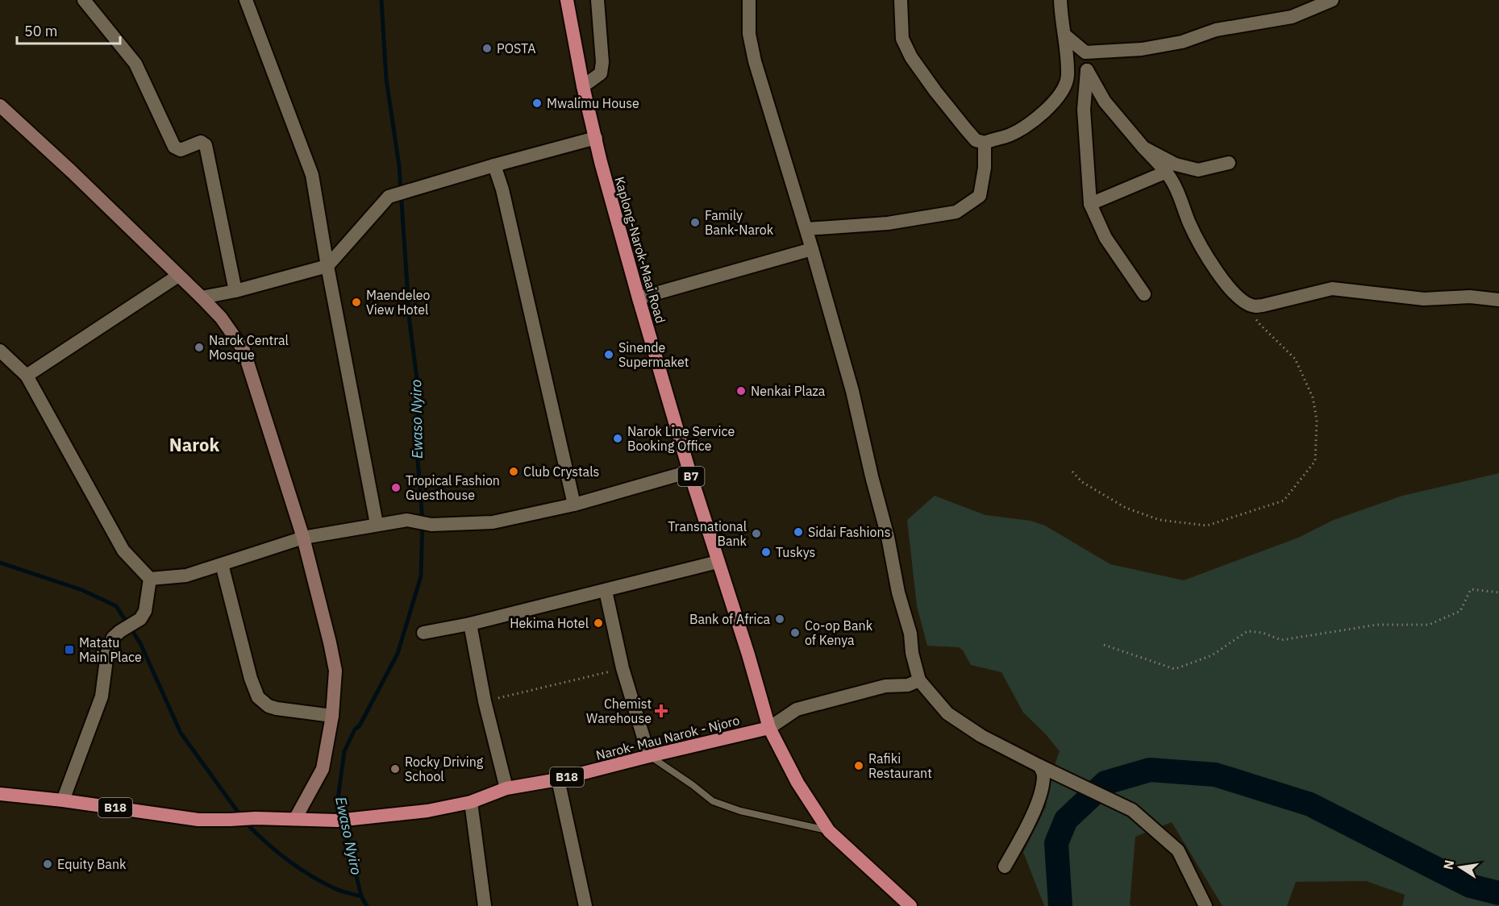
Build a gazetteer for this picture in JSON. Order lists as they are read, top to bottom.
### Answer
{
  "streets": {
    "highway": [
      "Kaplong-Narok-Maai Road",
      "B7",
      "Narok- Mau Narok - Njoro",
      "B18"
    ]
  },
  "crossings": [
    ["Kaplong-Narok-Maai Road", "Narok- Mau Narok - Njoro"]
  ],
  "districts": ["Narok"],
  "water": ["Ewaso Nyiro"],
  "places": {
    "other": [
      "POSTA",
      "Mwalimu House",
      "Family Bank-Narok",
      "Maendeleo View Hotel",
      "Narok Central Mosque",
      "Sinende Supermaket",
      "Nenkai Plaza",
      "Narok Line Service Booking Office",
      "Club Crystals",
      "Tropical Fashion Guesthouse",
      "Sidai Fashions",
      "Transnational Bank",
      "Tuskys",
      "Bank of Africa",
      "Hekima Hotel",
      "Co-op Bank of Kenya",
      "Rafiki Restaurant",
      "Rocky Driving School",
      "Equity Bank"
    ],
    "transit": ["Matatu Main Place"],
    "health": ["Chemist Warehouse"]
  },
  "scale_bar": "50 m",
  "north": "left"
}
